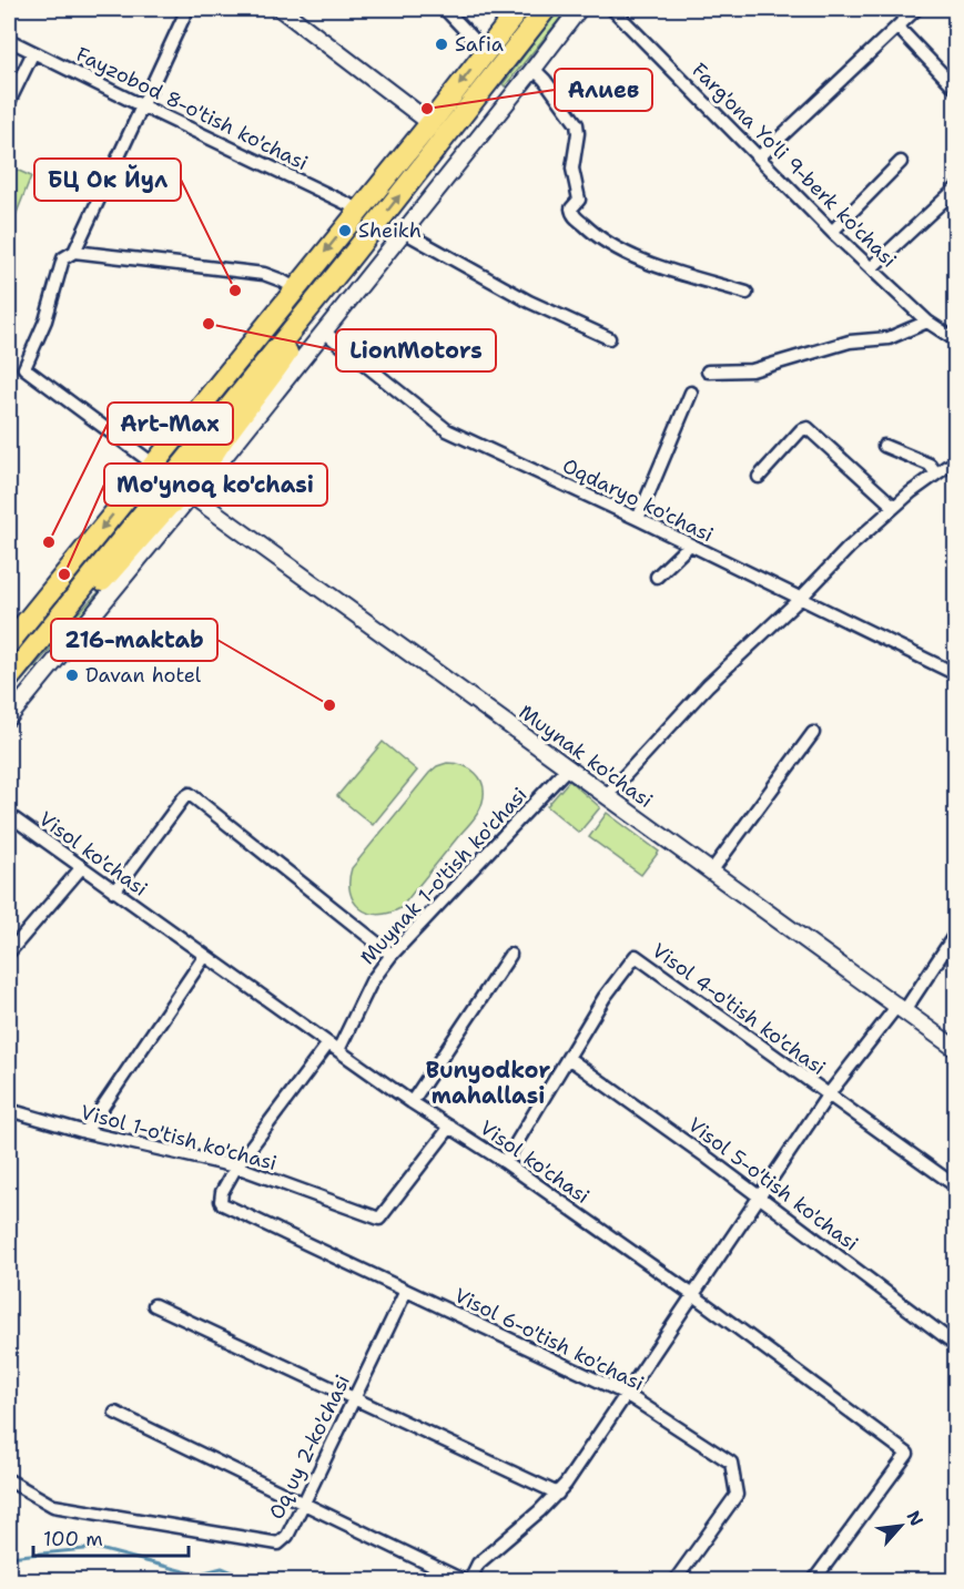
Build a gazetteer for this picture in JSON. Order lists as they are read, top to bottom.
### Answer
{
  "streets": {
    "street": [
      "Fayzobod 8-o'tish ko'chasi",
      "Farg'ona Yo'li 9-berk ko'chasi",
      "Oqdaryo ko'chasi",
      "Muynak ko'chasi",
      "Visol ko'chasi",
      "Muynak 1-o'tish ko'chasi",
      "Visol 4-o'tish ko'chasi",
      "Visol 1-o'tish ko'chasi",
      "Visol 5-o'tish ko'chasi",
      "Visol 6-o'tish ko'chasi",
      "Oq uy 2-ko'chasi"
    ]
  },
  "crossings": [
    ["Muynak ko'chasi", "Muynak 1-o'tish ko'chasi"],
    ["Visol ko'chasi", "Muynak 1-o'tish ko'chasi"],
    ["Visol ko'chasi", "Visol 4-o'tish ko'chasi"],
    ["Visol ko'chasi", "Visol 1-o'tish ko'chasi"],
    ["Muynak 1-o'tish ko'chasi", "Visol 1-o'tish ko'chasi"],
    ["Muynak 1-o'tish ko'chasi", "Visol 6-o'tish ko'chasi"],
    ["Visol 4-o'tish ko'chasi", "Visol 5-o'tish ko'chasi"],
    ["Visol 6-o'tish ko'chasi", "Oq uy 2-ko'chasi"]
  ],
  "districts": ["Bunyodkor mahallasi"],
  "places": [
    "Safia",
    "Алиев",
    "Sheikh",
    "БЦ Ок Йул",
    "LionMotors",
    "Art-Max",
    "Mo'ynoq ko'chasi",
    "Davan hotel",
    "216-maktab"
  ],
  "scale_bar": "100 m",
  "north": "top right"
}
